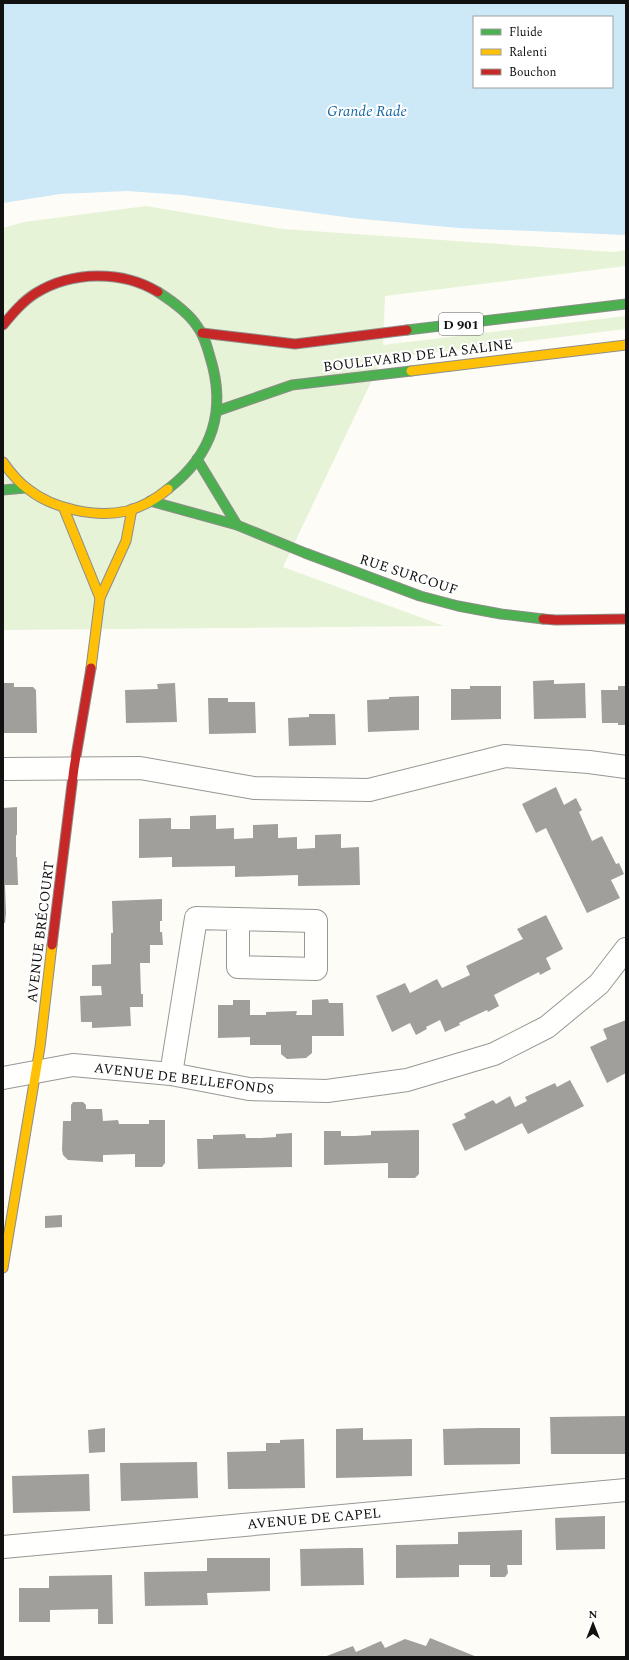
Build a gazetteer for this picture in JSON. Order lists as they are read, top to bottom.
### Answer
{
  "streets": {
    "main road": [
      "D 901",
      "BOULEVARD DE LA SALINE",
      "RUE SURCOUF",
      "AVENUE BRÉCOURT"
    ],
    "street": ["AVENUE DE BELLEFONDS", "AVENUE DE CAPEL"]
  },
  "crossings": [
    ["AVENUE BRÉCOURT", "AVENUE DE BELLEFONDS"]
  ],
  "water": ["Grande Rade"],
  "legend": ["Fluide", "Ralenti", "Bouchon"],
  "north": "top"
}
